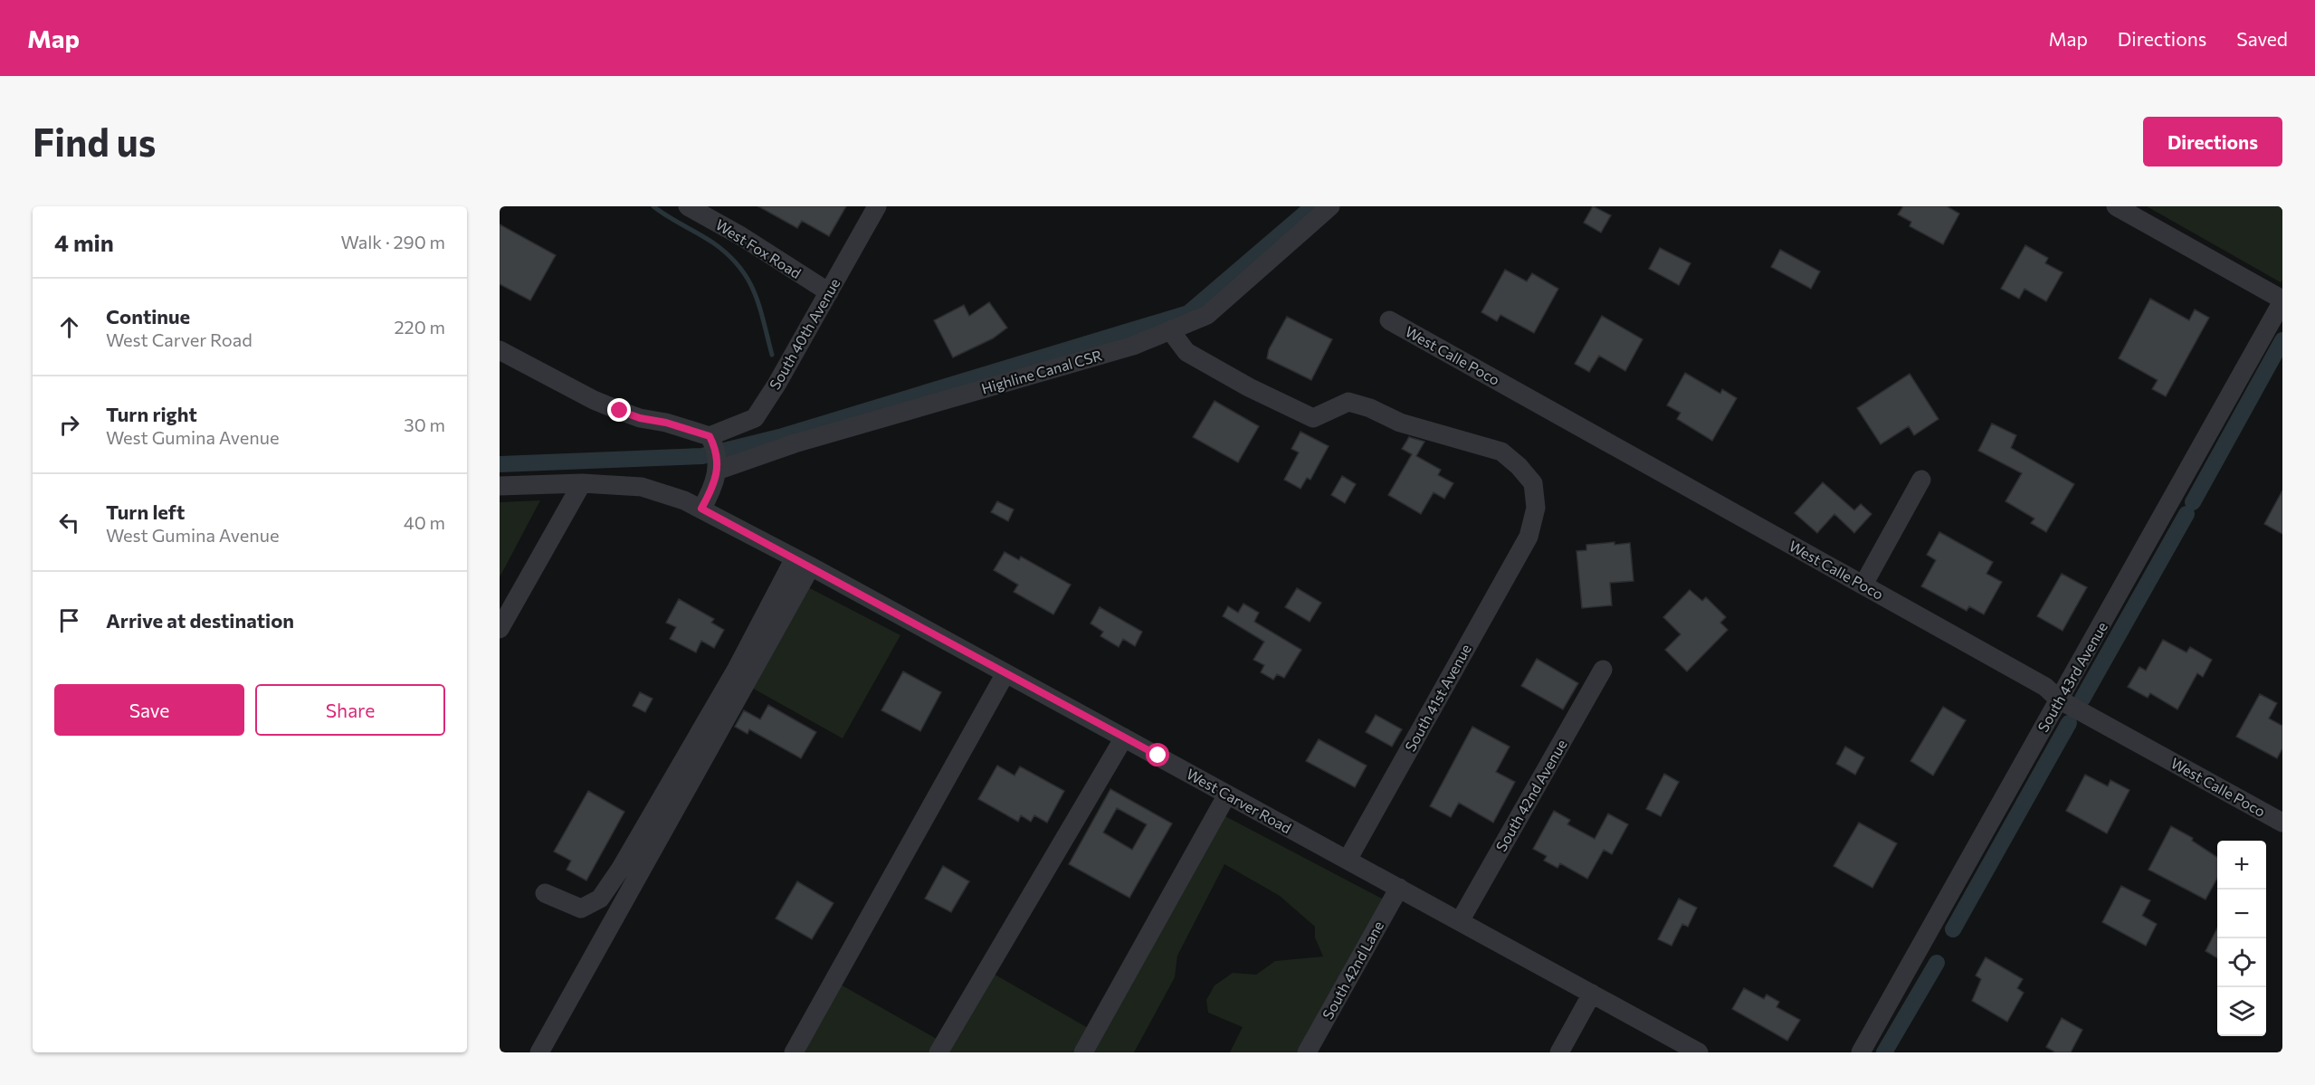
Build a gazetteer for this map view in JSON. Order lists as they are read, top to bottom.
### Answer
{
  "streets": {
    "street": [
      "West Fox Road",
      "South 40th Avenue",
      "West Calle Poco",
      "Highline Canal CSR",
      "South 43rd Avenue",
      "South 41st Avenue",
      "South 42nd Avenue",
      "West Carver Road",
      "South 42nd Lane"
    ]
  },
  "crossings": [
    ["West Fox Road", "South 40th Avenue"],
    ["West Calle Poco", "South 43rd Avenue"],
    ["Highline Canal CSR", "South 41st Avenue"],
    ["South 41st Avenue", "West Carver Road"],
    ["South 42nd Avenue", "West Carver Road"],
    ["West Carver Road", "South 42nd Lane"]
  ],
  "page": {
    "header": "Map",
    "nav": ["Map", "Directions", "Saved"],
    "buttons": [
      "Directions",
      ["Save", "Share"]
    ],
    "title": "Find us",
    "heading": ["4 min", "Walk · 290 m"],
    "list": [
      ["Continue", "West Carver Road", "220 m"],
      ["Turn right", "West Gumina Avenue", "30 m"],
      ["Turn left", "West Gumina Avenue", "40 m"],
      "Arrive at destination"
    ],
    "map_buttons": ["+", "−"]
  }
}
